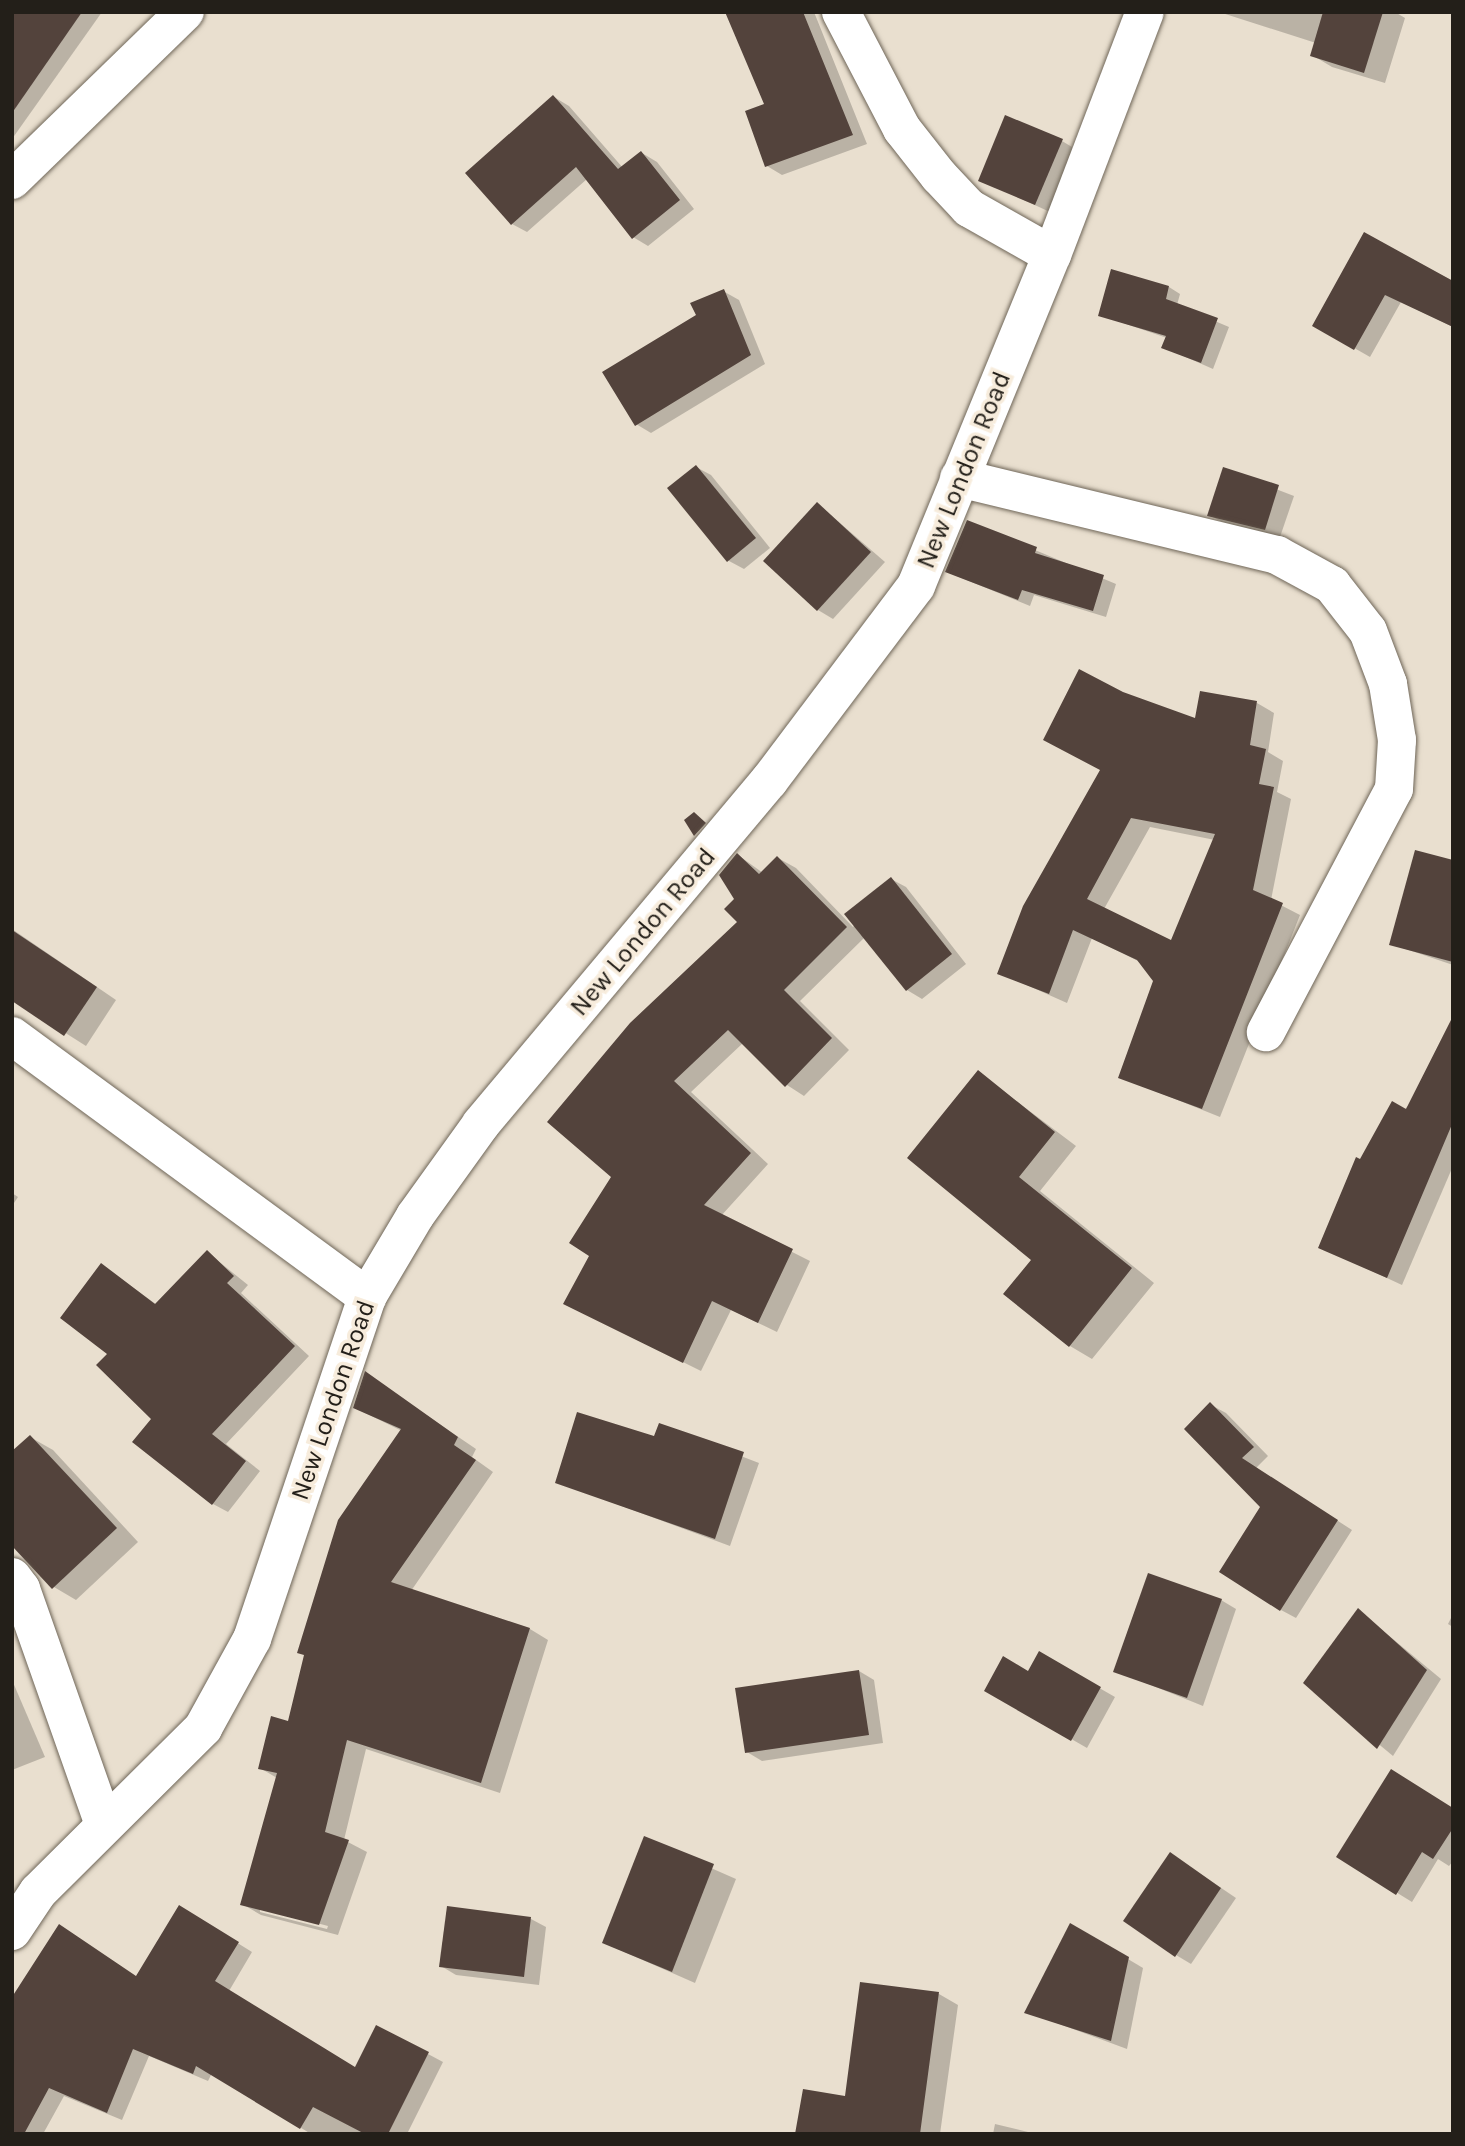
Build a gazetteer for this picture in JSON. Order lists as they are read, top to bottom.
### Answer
{
  "streets": {
    "street": ["New London Road"]
  }
}
